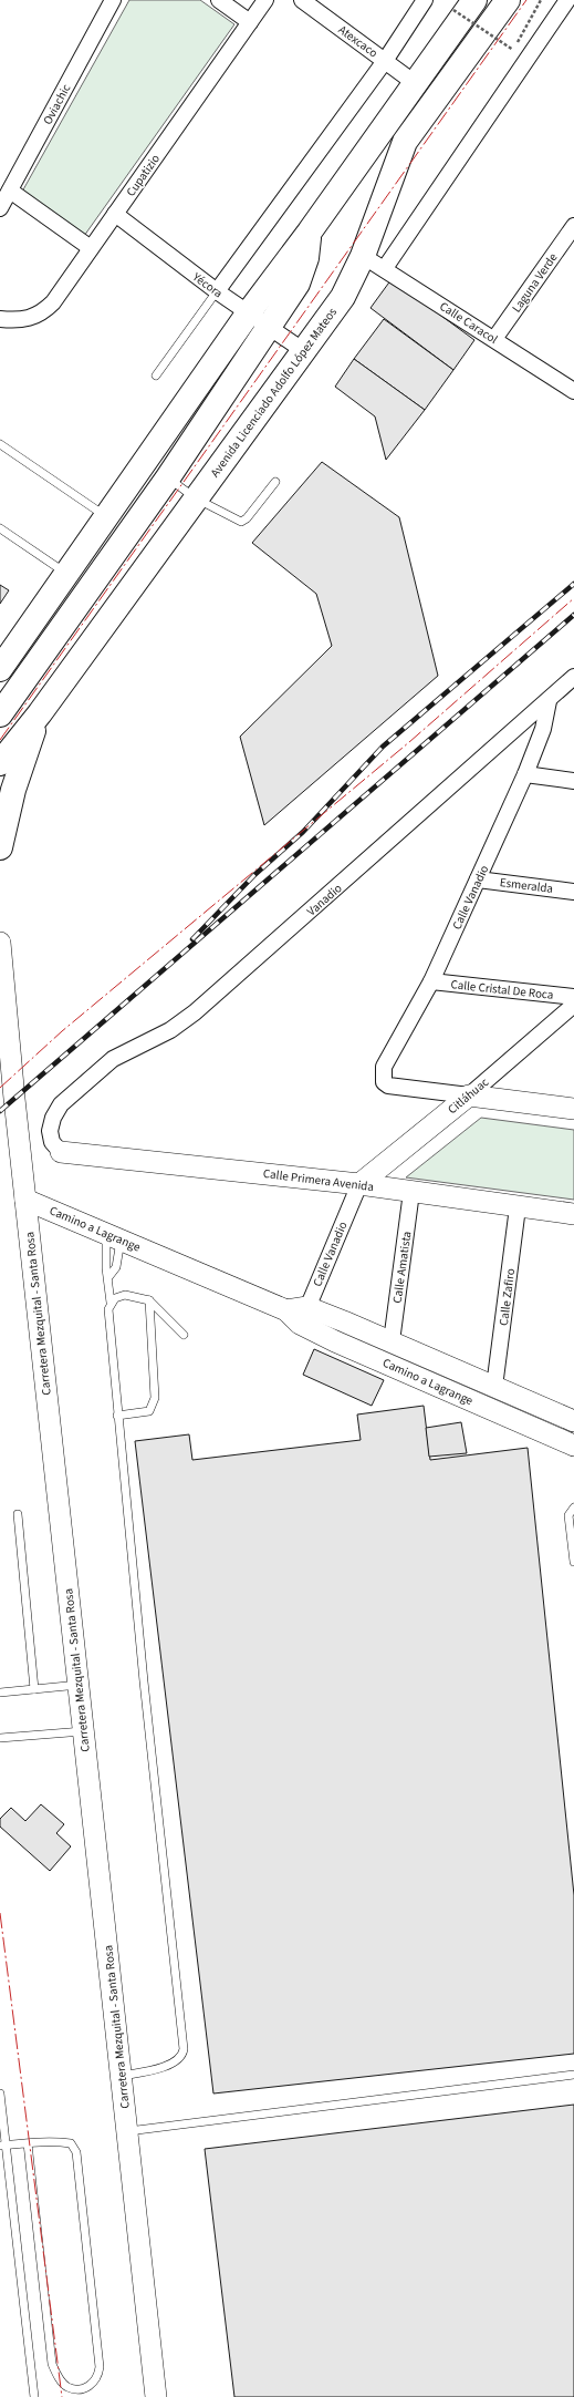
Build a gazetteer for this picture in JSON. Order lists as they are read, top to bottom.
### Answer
{
  "streets": {
    "main road": ["Avenida Licenciado Adolfo López Mateos"],
    "street": [
      "Atexcaco",
      "Oviachic",
      "Cupatizio",
      "Laguna Verde",
      "Yécora",
      "Calle Caracol",
      "Esmeralda",
      "Calle Vanadio",
      "Vanadio",
      "Calle Cristal De Roca",
      "Citláhuac",
      "Calle Primera Avenida",
      "Camino a Lagrange",
      "Calle Amatista",
      "Calle Zafiro",
      "Carretera Mezquital - Santa Rosa"
    ]
  },
  "crossings": [
    ["Cupatizio", "Yécora"],
    ["Laguna Verde", "Calle Caracol"],
    ["Yécora", "Avenida Licenciado Adolfo López Mateos"],
    ["Calle Caracol", "Avenida Licenciado Adolfo López Mateos"],
    ["Esmeralda", "Calle Vanadio"],
    ["Calle Vanadio", "Vanadio"],
    ["Calle Vanadio", "Calle Cristal De Roca"],
    ["Calle Vanadio", "Citláhuac"],
    ["Calle Vanadio", "Calle Primera Avenida"],
    ["Calle Vanadio", "Camino a Lagrange"],
    ["Vanadio", "Calle Primera Avenida"],
    ["Citláhuac", "Calle Primera Avenida"],
    ["Calle Primera Avenida", "Calle Amatista"],
    ["Calle Primera Avenida", "Calle Zafiro"],
    ["Camino a Lagrange", "Calle Amatista"],
    ["Camino a Lagrange", "Calle Zafiro"],
    ["Camino a Lagrange", "Carretera Mezquital - Santa Rosa"]
  ]
}
